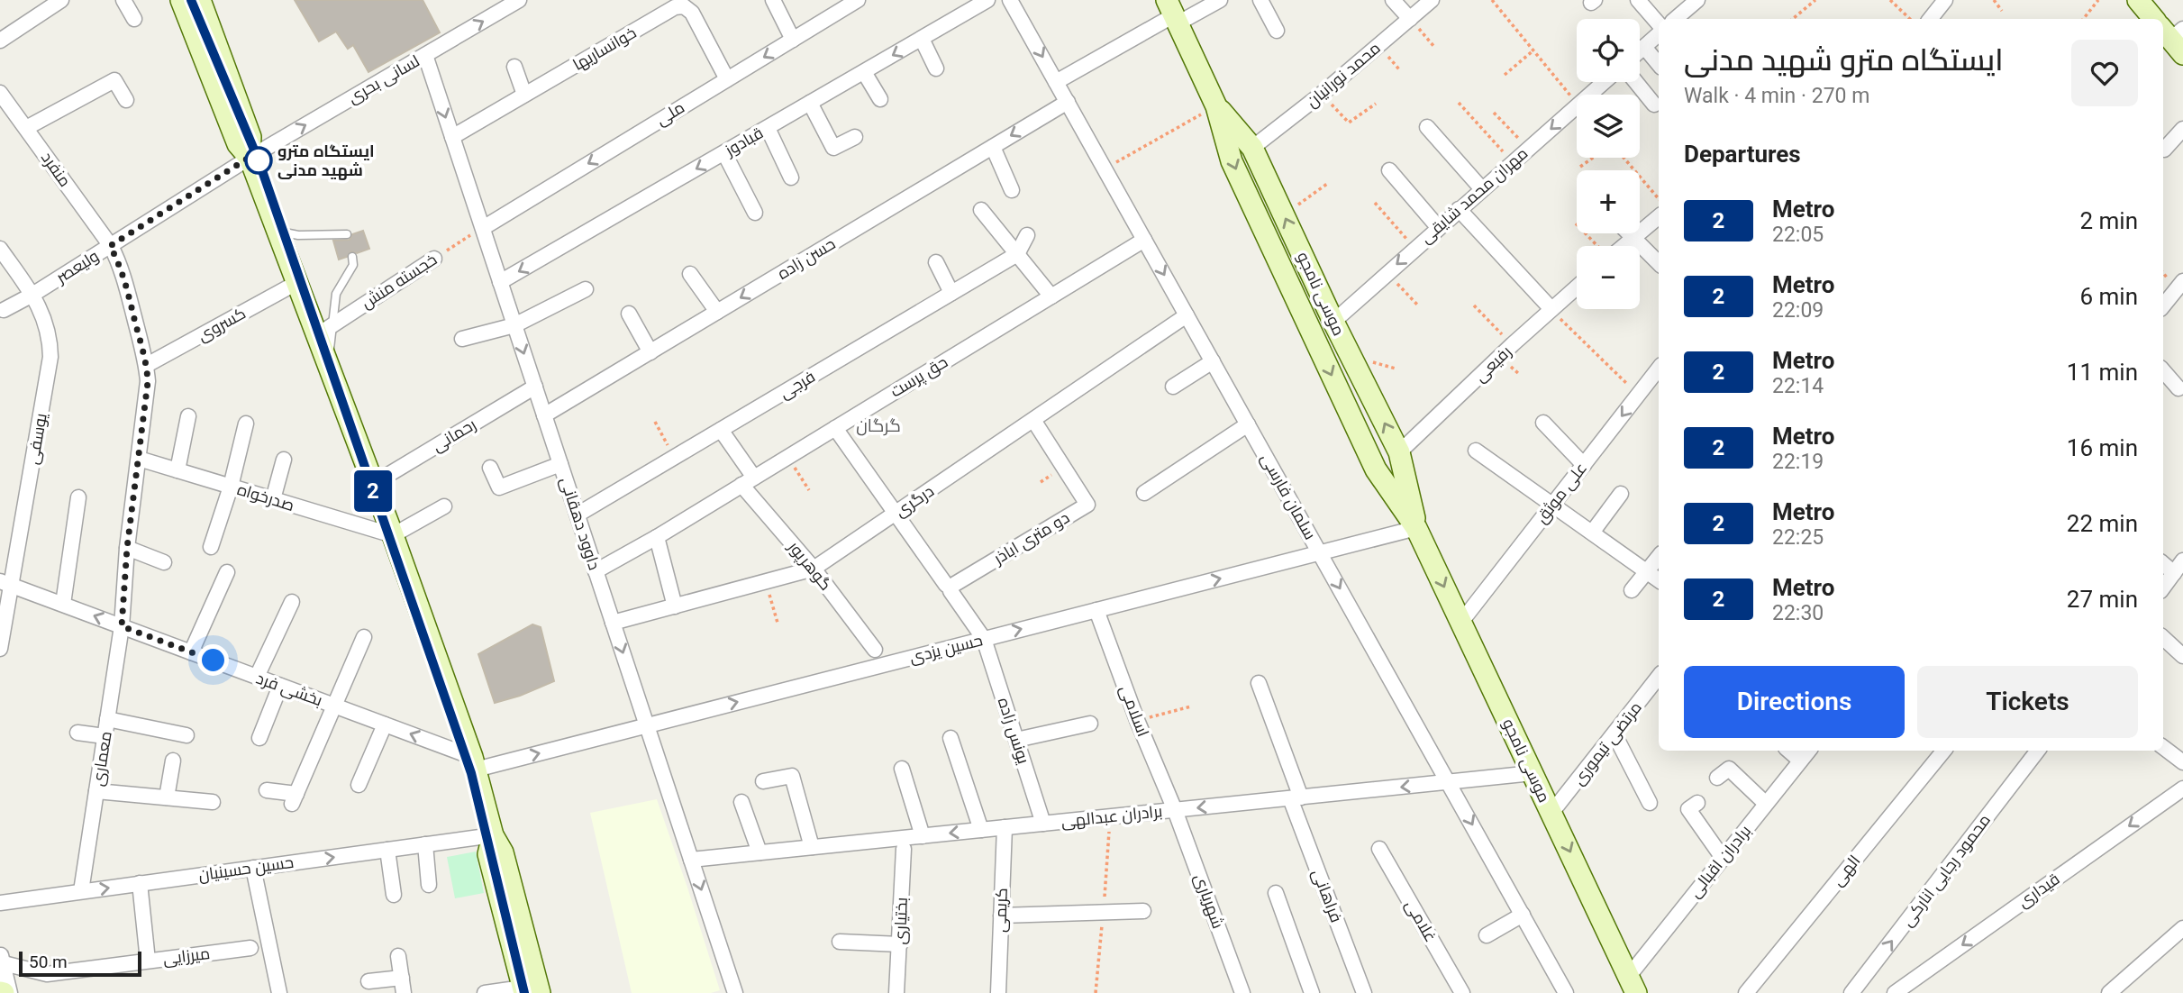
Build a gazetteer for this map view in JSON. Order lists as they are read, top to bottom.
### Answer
{
  "streets": {
    "main road": ["موسی نامجو"],
    "street": [
      "خوانساریها",
      "محمد نورانیان",
      "لسانی بحری",
      "ملی",
      "قبادوز",
      "منفرد",
      "مهران محمد شایقی",
      "حسن زاده",
      "ولیعصر",
      "خجسته منش",
      "کسروی",
      "رفیعی",
      "حق پرست",
      "فرجی",
      "رحمانی",
      "یوسفی",
      "علی موثق",
      "سلمان فارسی",
      "صدرخواه",
      "درگری",
      "داوود دهقانی",
      "دو متری اباذر",
      "گوهرپور",
      "حسین یزدی",
      "بخشی فرد",
      "اسلامی",
      "یونس زاده",
      "مرتضی تیموری",
      "معماری",
      "برادران عبدالهی",
      "برادران اقبالی",
      "حسین حسینیان",
      "الهی",
      "محمود رجایی انارکی",
      "قیداری",
      "فراهانی",
      "شهریاری",
      "کریمی",
      "بختیاری",
      "غلامی",
      "میرزایی"
    ]
  },
  "crossings": [
    ["خوانساریها", "ملی"],
    ["خوانساریها", "داوود دهقانی"],
    ["محمد نورانیان", "موسی نامجو"],
    ["لسانی بحری", "ولیعصر"],
    ["لسانی بحری", "داوود دهقانی"],
    ["ملی", "خجسته منش"],
    ["ملی", "داوود دهقانی"],
    ["قبادوز", "داوود دهقانی"],
    ["منفرد", "ولیعصر"],
    ["منفرد", "کسروی"],
    ["منفرد", "صدرخواه"],
    ["منفرد", "معماری"],
    ["مهران محمد شایقی", "موسی نامجو"],
    ["حسن زاده", "سلمان فارسی"],
    ["حسن زاده", "داوود دهقانی"],
    ["ولیعصر", "یوسفی"],
    ["خجسته منش", "داوود دهقانی"],
    ["موسی نامجو", "رفیعی"],
    ["موسی نامجو", "علی موثق"],
    ["موسی نامجو", "حسین یزدی"],
    ["موسی نامجو", "مرتضی تیموری"],
    ["موسی نامجو", "برادران عبدالهی"],
    ["موسی نامجو", "برادران اقبالی"],
    ["حق پرست", "سلمان فارسی"],
    ["حق پرست", "داوود دهقانی"],
    ["حق پرست", "گوهرپور"],
    ["حق پرست", "یونس زاده"],
    ["فرجی", "داوود دهقانی"],
    ["فرجی", "گوهرپور"],
    ["رحمانی", "داوود دهقانی"],
    ["یوسفی", "بخشی فرد"],
    ["سلمان فارسی", "درگری"],
    ["سلمان فارسی", "حسین یزدی"],
    ["سلمان فارسی", "برادران عبدالهی"],
    ["صدرخواه", "معماری"],
    ["درگری", "داوود دهقانی"],
    ["درگری", "دو متری اباذر"],
    ["درگری", "گوهرپور"],
    ["درگری", "یونس زاده"],
    ["داوود دهقانی", "حسین یزدی"],
    ["داوود دهقانی", "برادران عبدالهی"],
    ["دو متری اباذر", "یونس زاده"],
    ["حسین یزدی", "بخشی فرد"],
    ["حسین یزدی", "اسلامی"],
    ["حسین یزدی", "یونس زاده"],
    ["بخشی فرد", "معماری"],
    ["اسلامی", "برادران عبدالهی"],
    ["اسلامی", "شهریاری"],
    ["یونس زاده", "برادران عبدالهی"],
    ["معماری", "حسین حسینیان"],
    ["برادران عبدالهی", "فراهانی"],
    ["برادران عبدالهی", "شهریاری"],
    ["برادران عبدالهی", "کریمی"]
  ],
  "one_way": [
    "لسانی بحری",
    "ملی",
    "قبادوز",
    "حسن زاده",
    "سلمان فارسی",
    "داوود دهقانی",
    "حسین یزدی",
    "برادران عبدالهی",
    "حسین حسینیان",
    "محمود رجایی انارکی",
    "قیداری"
  ],
  "districts": ["گرگان"],
  "places": ["ایستگاه مترو شهید مدنی"],
  "lines": ["metro line 2"],
  "scale_bar": "50 m",
  "page": {
    "on_map": "2",
    "map_buttons": ["+", "−"],
    "heading": [
      ["ایستگاه مترو شهید مدنی", "Walk · 4 min · 270 m"],
      "Departures"
    ],
    "list": [
      {
        "mark": "2",
        "name": "Metro",
        "note": "22:05",
        "value": "2 min"
      },
      {
        "mark": "2",
        "name": "Metro",
        "note": "22:09",
        "value": "6 min"
      },
      {
        "mark": "2",
        "name": "Metro",
        "note": "22:14",
        "value": "11 min"
      },
      {
        "mark": "2",
        "name": "Metro",
        "note": "22:19",
        "value": "16 min"
      },
      {
        "mark": "2",
        "name": "Metro",
        "note": "22:25",
        "value": "22 min"
      },
      {
        "mark": "2",
        "name": "Metro",
        "note": "22:30",
        "value": "27 min"
      }
    ],
    "buttons": ["Directions", "Tickets"],
    "scale": "50 m"
  }
}
